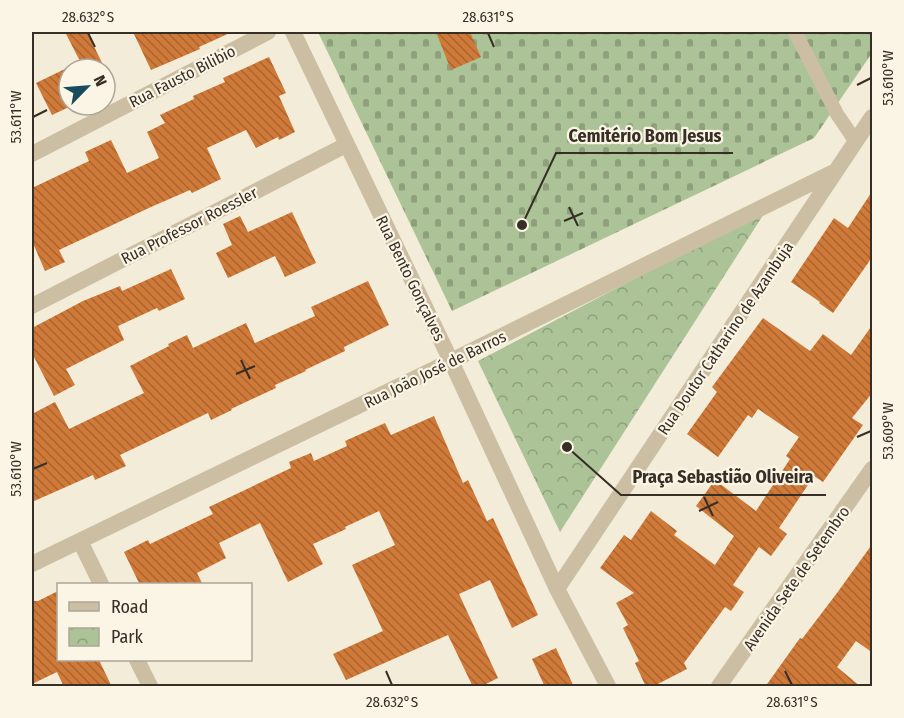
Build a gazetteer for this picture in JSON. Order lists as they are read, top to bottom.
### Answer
{
  "streets": {
    "street": [
      "Rua Fausto Bilibio",
      "Rua Professor Roessler",
      "Rua Bento Gonçalves",
      "Rua Doutor Catharino de Azambuja",
      "Rua João José de Barros",
      "Avenida Sete de Setembro"
    ]
  },
  "crossings": [
    ["Rua Professor Roessler", "Rua Bento Gonçalves"],
    ["Rua Bento Gonçalves", "Rua Doutor Catharino de Azambuja"],
    ["Rua Bento Gonçalves", "Rua João José de Barros"],
    ["Rua Doutor Catharino de Azambuja", "Rua João José de Barros"]
  ],
  "places": ["Cemitério Bom Jesus", "Praça Sebastião Oliveira"],
  "legend": ["Road", "Park"],
  "north": "top right",
  "coordinates": [
    "28.632°S",
    "28.631°S",
    "53.610°W",
    "53.611°W",
    "53.609°W"
  ]
}
